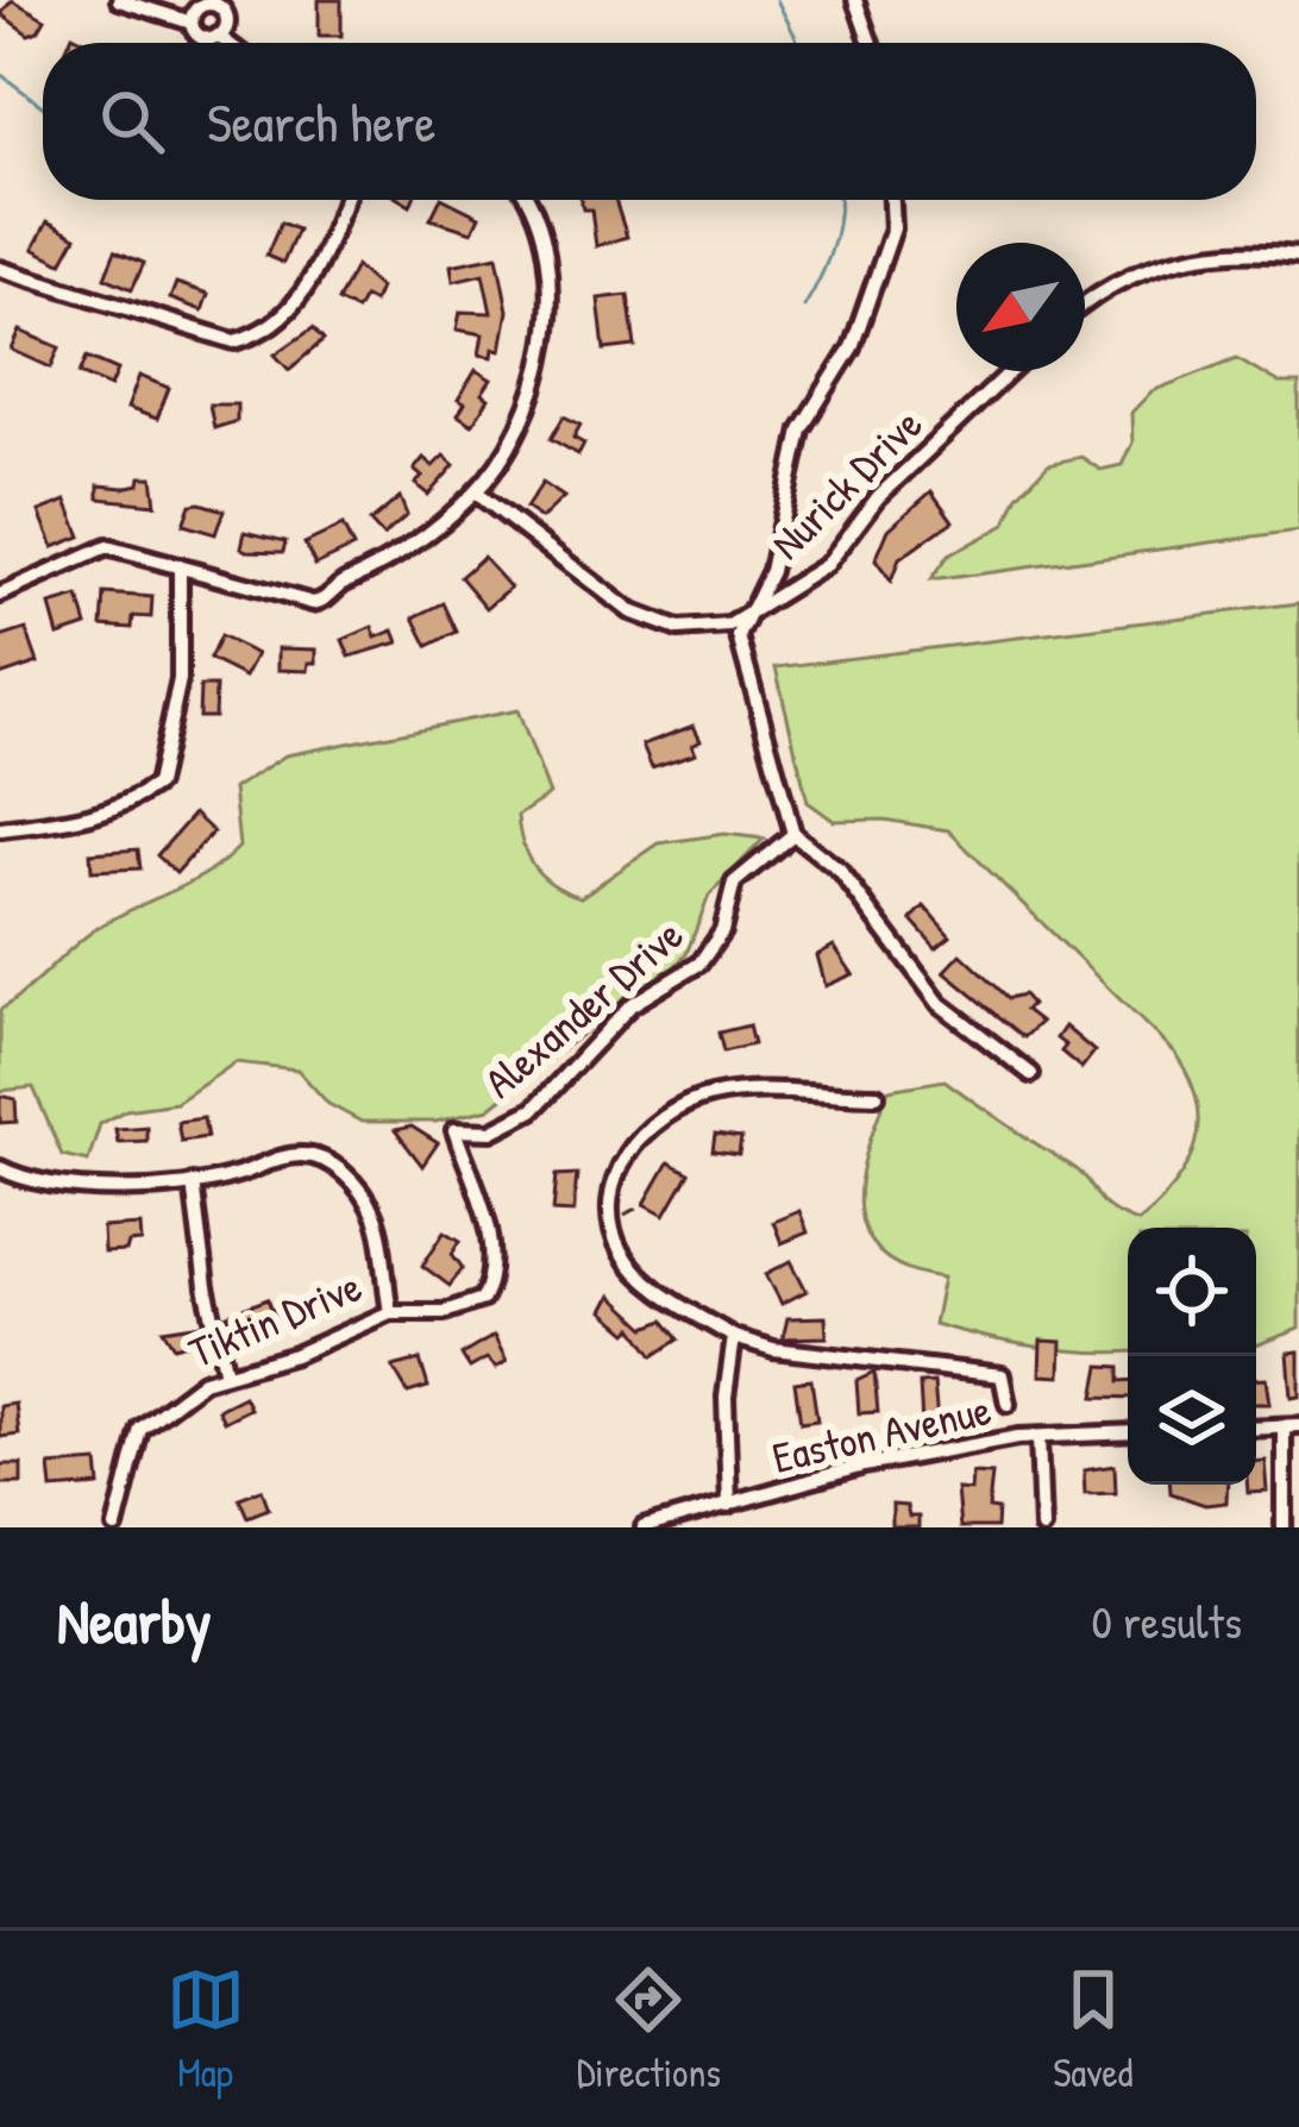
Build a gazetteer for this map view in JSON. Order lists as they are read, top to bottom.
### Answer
{
  "streets": {
    "street": [
      "Nurick Drive",
      "Alexander Drive",
      "Tiktin Drive",
      "Easton Avenue"
    ]
  },
  "crossings": [
    ["Alexander Drive", "Tiktin Drive"]
  ],
  "north": "bottom left",
  "page": {
    "search": "Search here",
    "heading": ["Nearby", "0 results"],
    "nav": ["Map", "Directions", "Saved"]
  }
}
